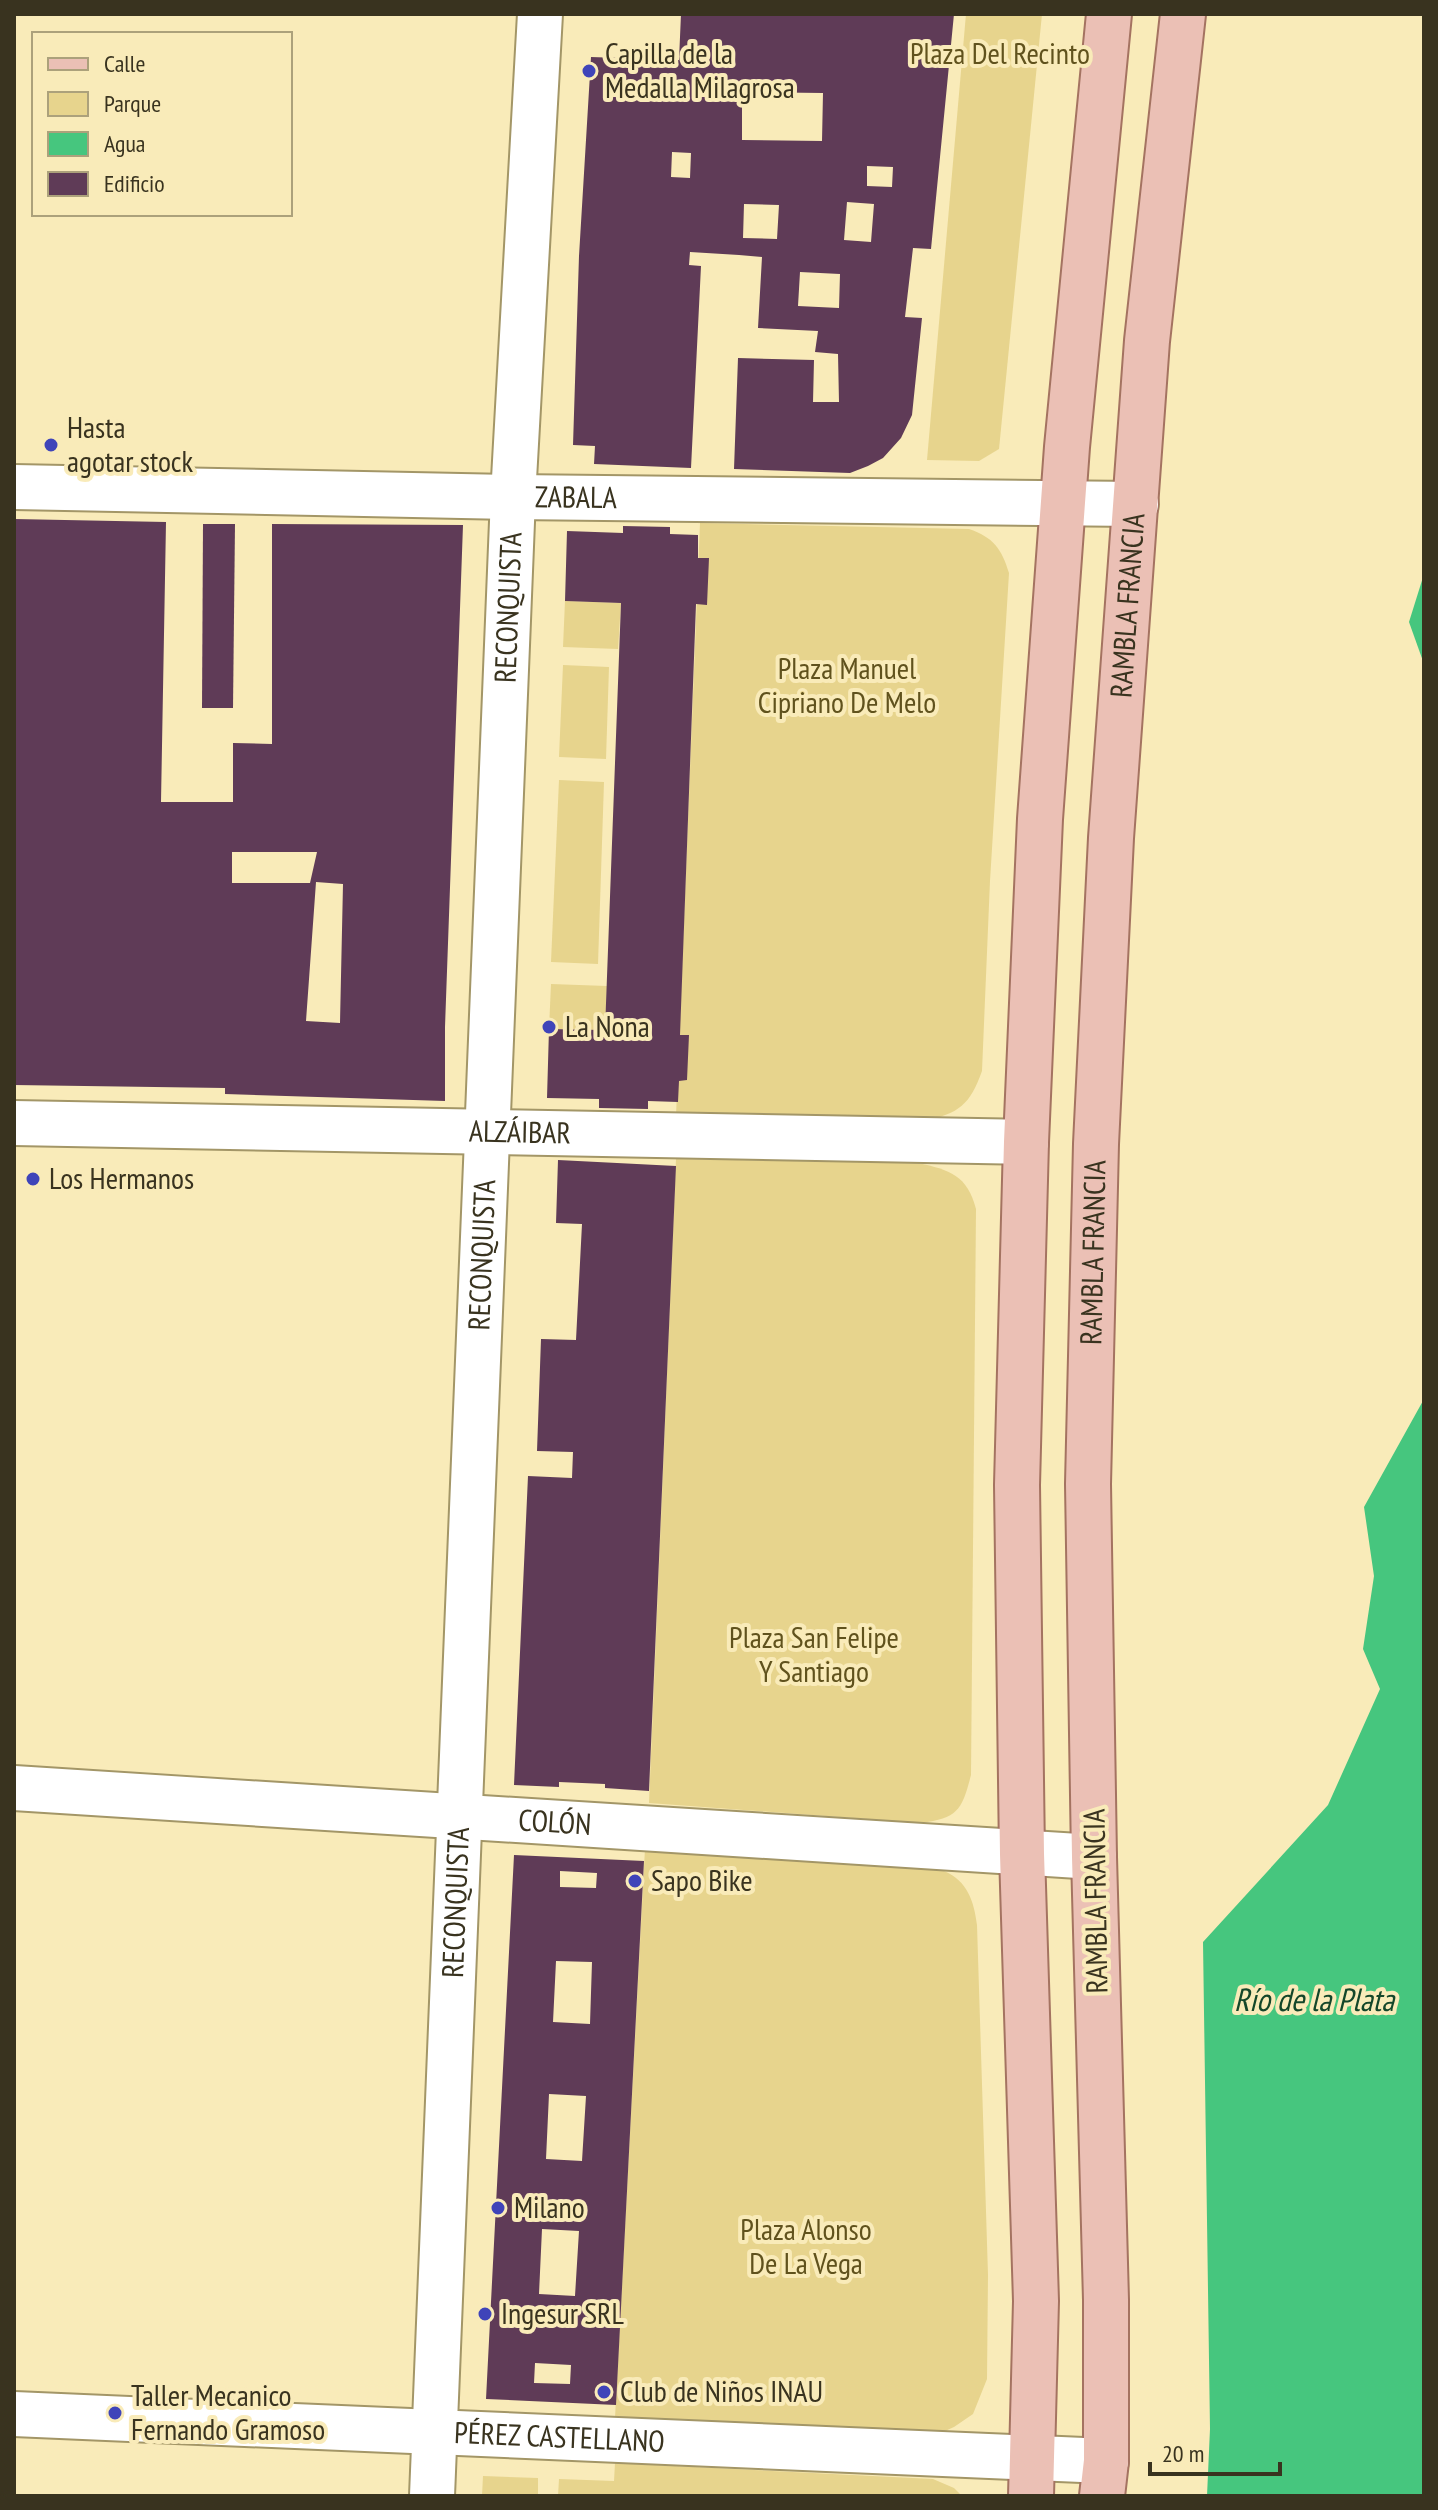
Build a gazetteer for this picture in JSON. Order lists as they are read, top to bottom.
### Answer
{
  "streets": {
    "main road": ["RAMBLA FRANCIA"],
    "street": [
      "ZABALA",
      "RECONQUISTA",
      "ALZÁIBAR",
      "COLÓN",
      "PÉREZ CASTELLANO"
    ]
  },
  "crossings": [
    ["ZABALA", "RAMBLA FRANCIA"],
    ["ZABALA", "RECONQUISTA"],
    ["RAMBLA FRANCIA", "COLÓN"],
    ["RAMBLA FRANCIA", "PÉREZ CASTELLANO"],
    ["RECONQUISTA", "ALZÁIBAR"],
    ["RECONQUISTA", "COLÓN"],
    ["RECONQUISTA", "PÉREZ CASTELLANO"]
  ],
  "water": ["Río de la Plata"],
  "parks": [
    "Plaza Del Recinto",
    "Plaza Manuel Cipriano De Melo",
    "Plaza San Felipe Y Santiago",
    "Plaza Alonso De La Vega"
  ],
  "places": [
    "Capilla de la Medalla Milagrosa",
    "Hasta agotar stock",
    "La Nona",
    "Los Hermanos",
    "Sapo Bike",
    "Milano",
    "Ingesur SRL",
    "Club de Niños INAU",
    "Taller Mecanico Fernando Gramoso"
  ],
  "legend": [
    "Calle",
    "Parque",
    "Agua",
    "Edificio"
  ],
  "scale_bar": "20 m"
}
